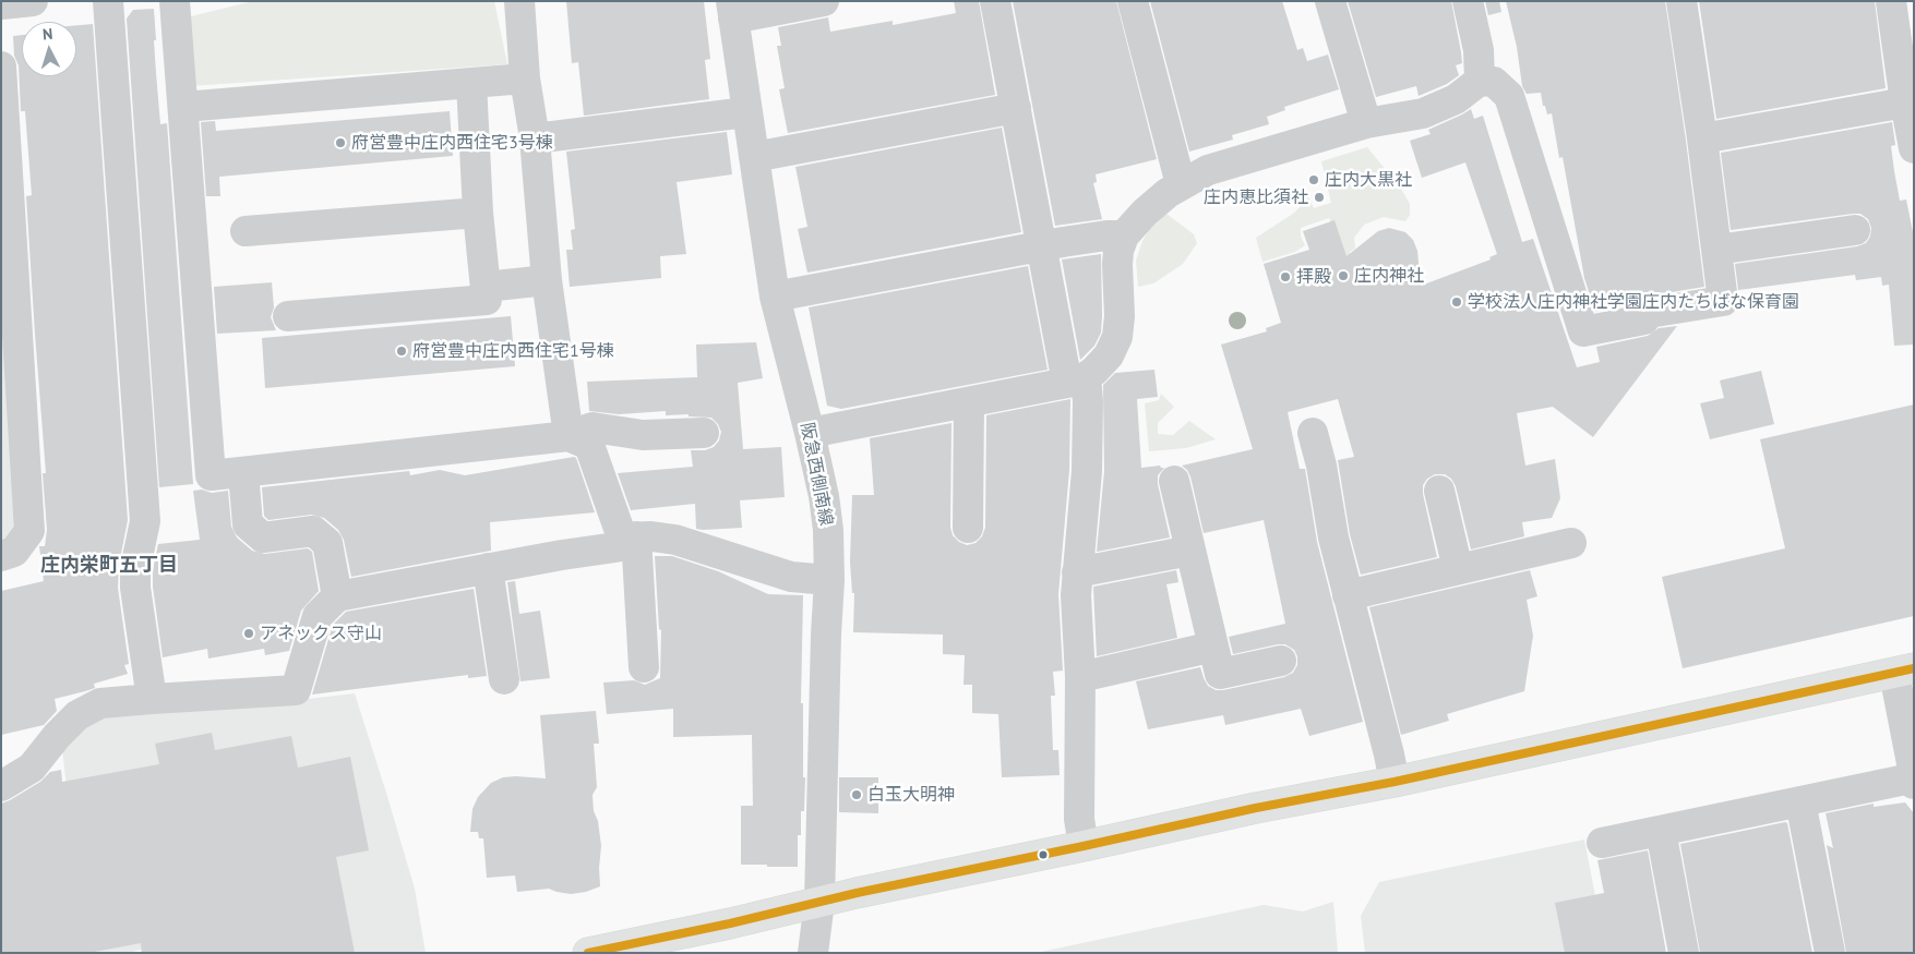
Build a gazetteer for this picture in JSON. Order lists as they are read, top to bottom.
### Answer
{
  "streets": {
    "street": ["阪急西側南線"]
  },
  "districts": ["庄内栄町五丁目"],
  "places": [
    "府営豊中庄内西住宅3号棟",
    "庄内大黒社",
    "庄内恵比須社",
    "庄内神社",
    "拝殿",
    "学校法人庄内神社学園庄内たちばな保育園",
    "府営豊中庄内西住宅1号棟",
    "アネックス守山",
    "白玉大明神"
  ],
  "north": "top"
}
